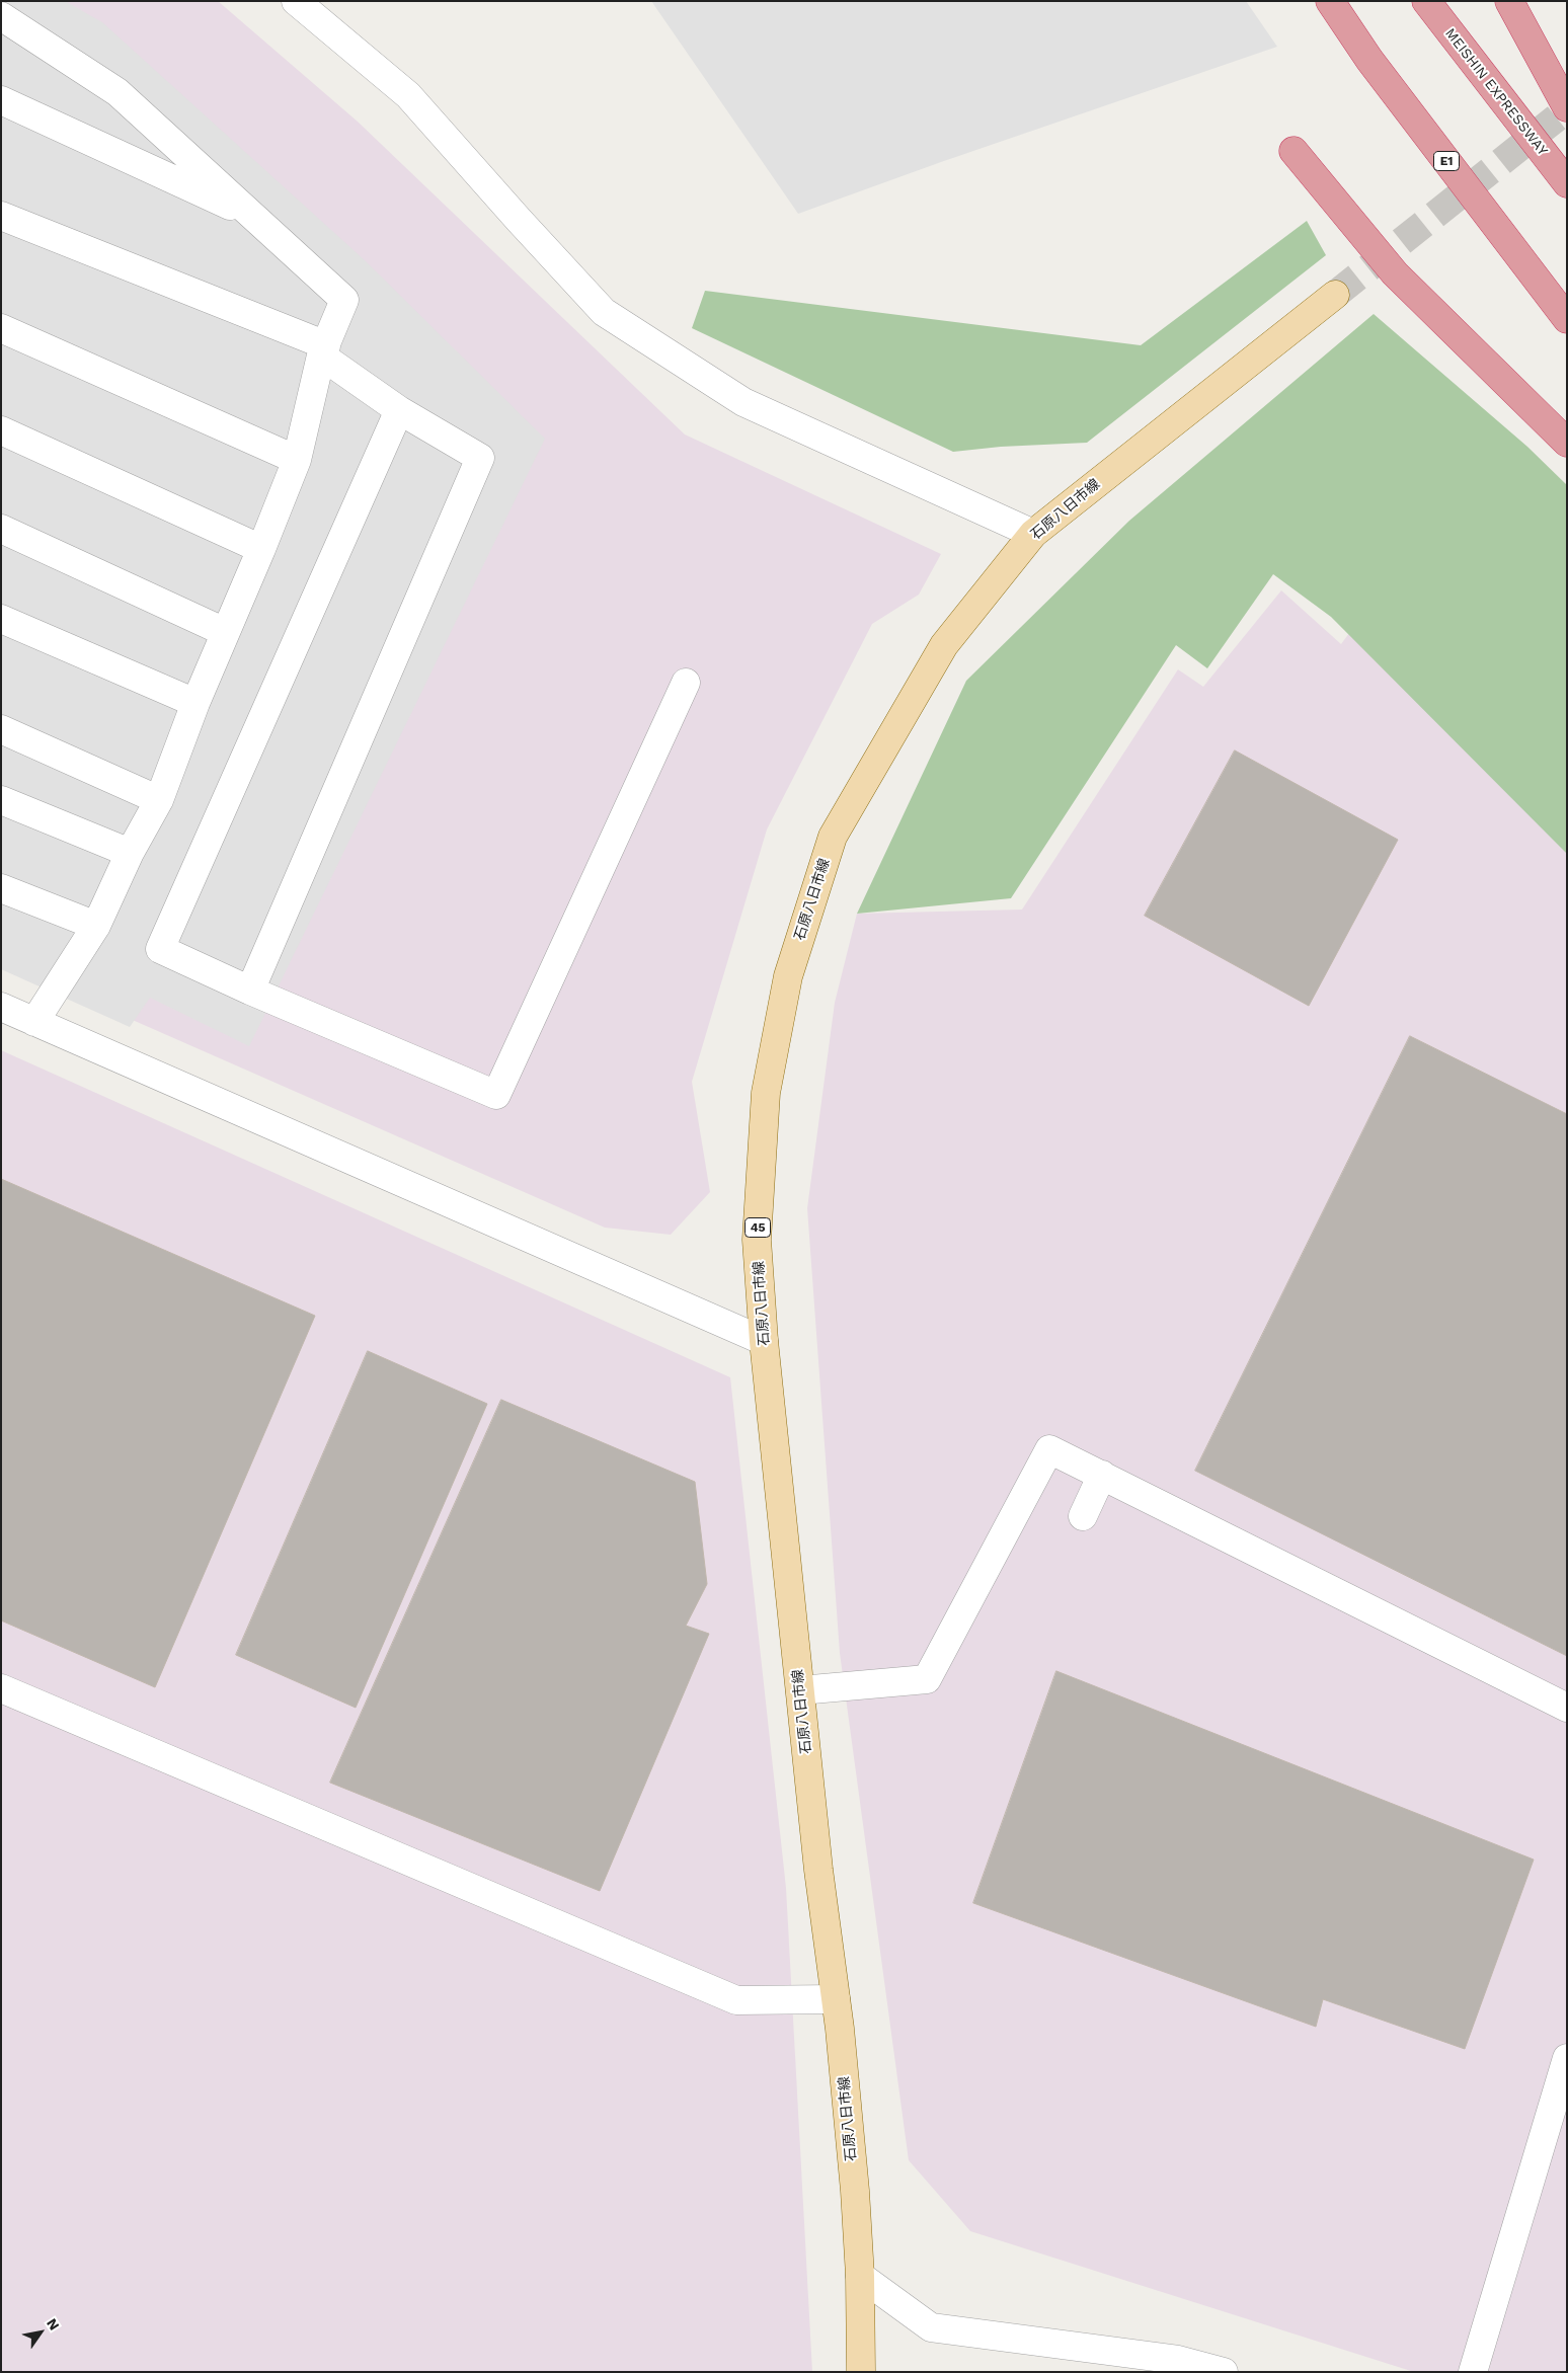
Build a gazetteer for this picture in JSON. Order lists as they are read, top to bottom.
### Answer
{
  "streets": {
    "highway": ["MEISHIN EXPRESSWAY", "E1"],
    "main road": ["石原八日市線", "45"]
  },
  "north": "top right"
}
